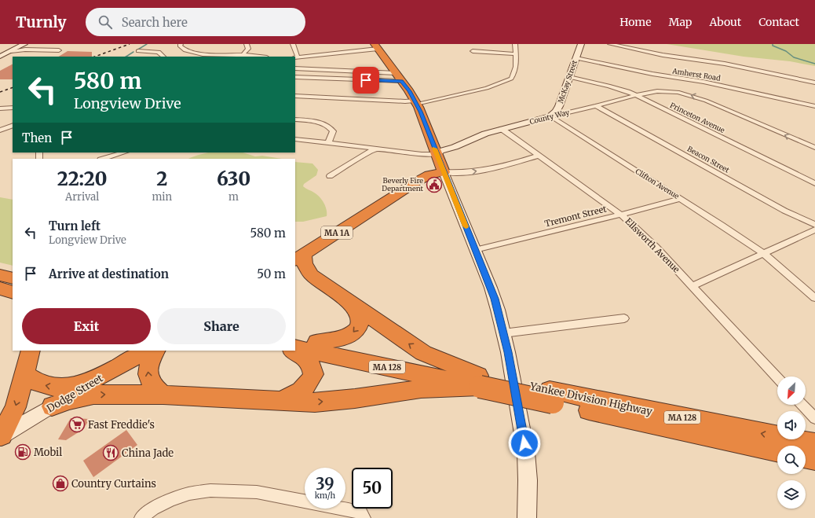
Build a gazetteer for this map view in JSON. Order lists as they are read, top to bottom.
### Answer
{
  "streets": {
    "highway": [
      "MA 1A",
      "MA 128",
      "Dodge Street",
      "Yankee Division Highway"
    ],
    "main road": ["McKay Street", "County Way"],
    "street": [
      "Amherst Road",
      "Princeton Avenue",
      "Beacon Street",
      "Clifton Avenue",
      "Tremont Street",
      "Ellsworth Avenue"
    ]
  },
  "crossings": [
    ["Amherst Road", "McKay Street"],
    ["McKay Street", "County Way"],
    ["McKay Street", "Princeton Avenue"],
    ["McKay Street", "Clifton Avenue"],
    ["County Way", "Princeton Avenue"],
    ["County Way", "Beacon Street"],
    ["County Way", "Clifton Avenue"],
    ["County Way", "MA 1A"],
    ["County Way", "Ellsworth Avenue"],
    ["Clifton Avenue", "Tremont Street"],
    ["Tremont Street", "Ellsworth Avenue"]
  ],
  "places": {
    "public building": ["Beverly Fire Department"],
    "supermarket": ["Fast Freddie's"],
    "fuel station": ["Mobil"],
    "restaurant": ["China Jade"],
    "shop": ["Country Curtains"]
  },
  "north": "bottom left",
  "page": {
    "header": "Turnly",
    "search": "Search here",
    "nav": [
      "Home",
      "Map",
      "About",
      "Contact"
    ],
    "turn": ["580 m", "Longview Drive"],
    "then": "Then",
    "eta": [
      "22:20",
      "Arrival",
      "2",
      "min",
      "630",
      "m"
    ],
    "list": [
      {
        "name": "Turn left",
        "note": "Longview Drive",
        "value": "580 m"
      },
      {
        "name": "Arrive at destination",
        "value": "50 m"
      }
    ],
    "buttons": ["Exit", "Share"],
    "speed": "39 km/h",
    "limit": "50"
  }
}
